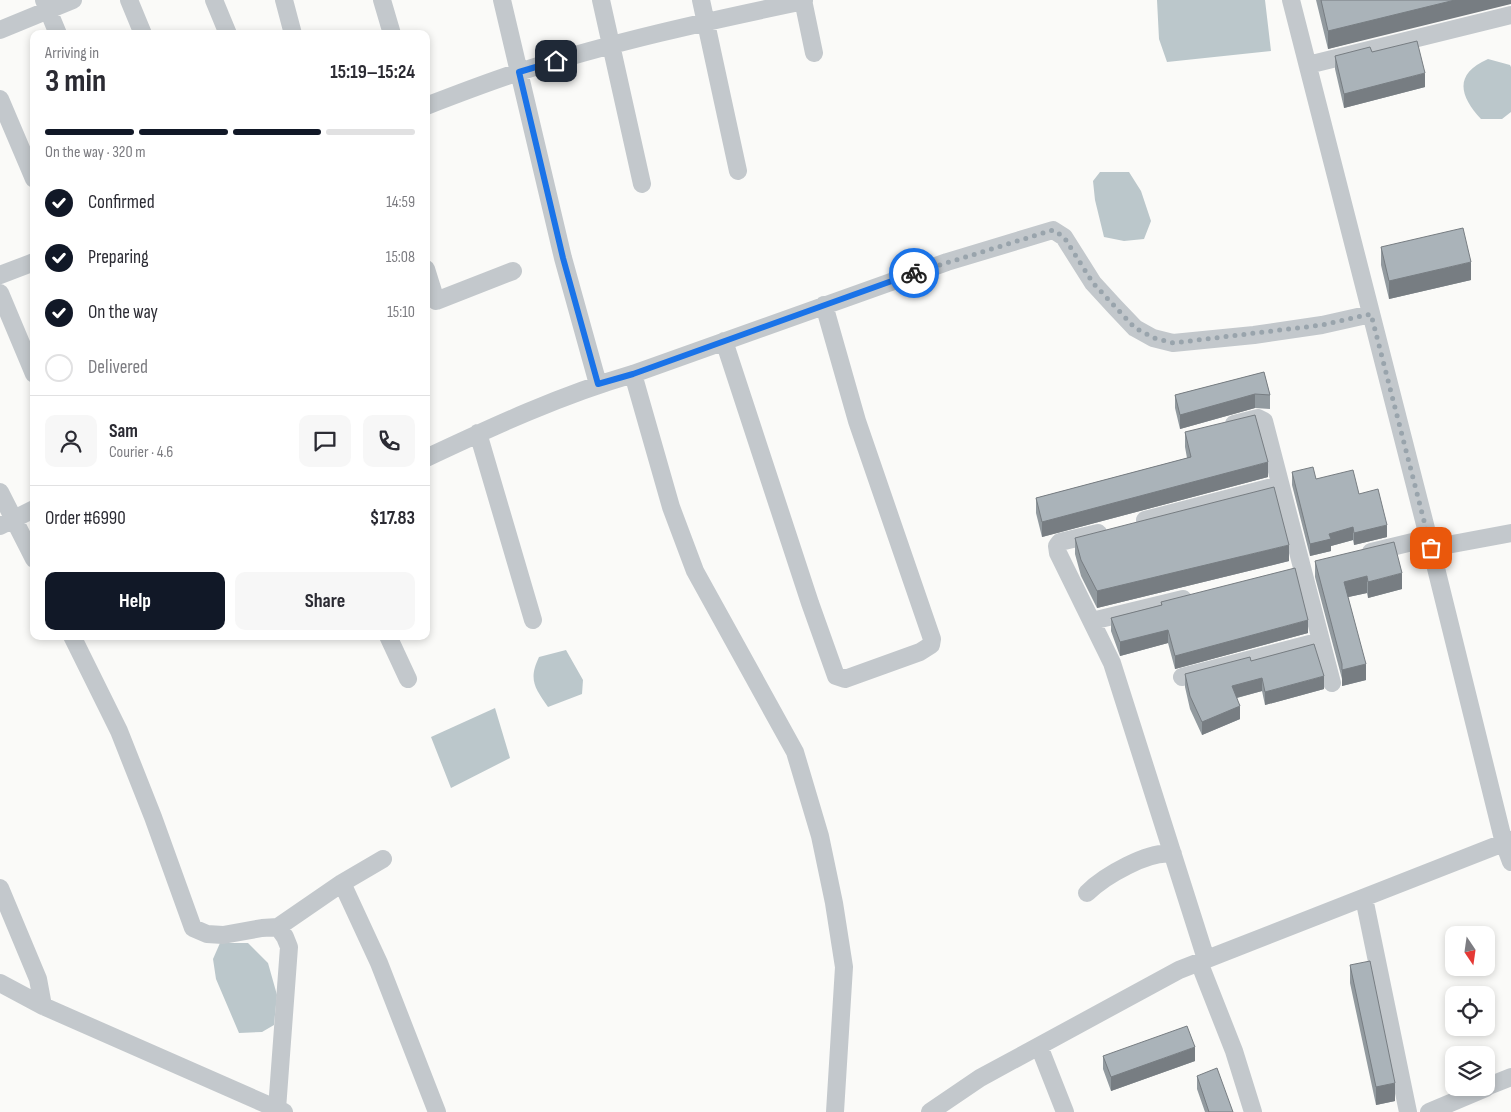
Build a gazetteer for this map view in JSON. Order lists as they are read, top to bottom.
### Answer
{
  "north": "bottom",
  "page": {
    "heading": ["3 min", "Arriving in", "15:19–15:24"],
    "panel": [
      "Sam",
      "Courier · 4.6",
      "Order #6990",
      "$17.83"
    ],
    "bar": "On the way · 320 m",
    "list": [
      ["Confirmed", "14:59"],
      ["Preparing", "15:08"],
      ["On the way", "15:10"],
      "Delivered"
    ],
    "buttons": ["Help", "Share"]
  }
}
